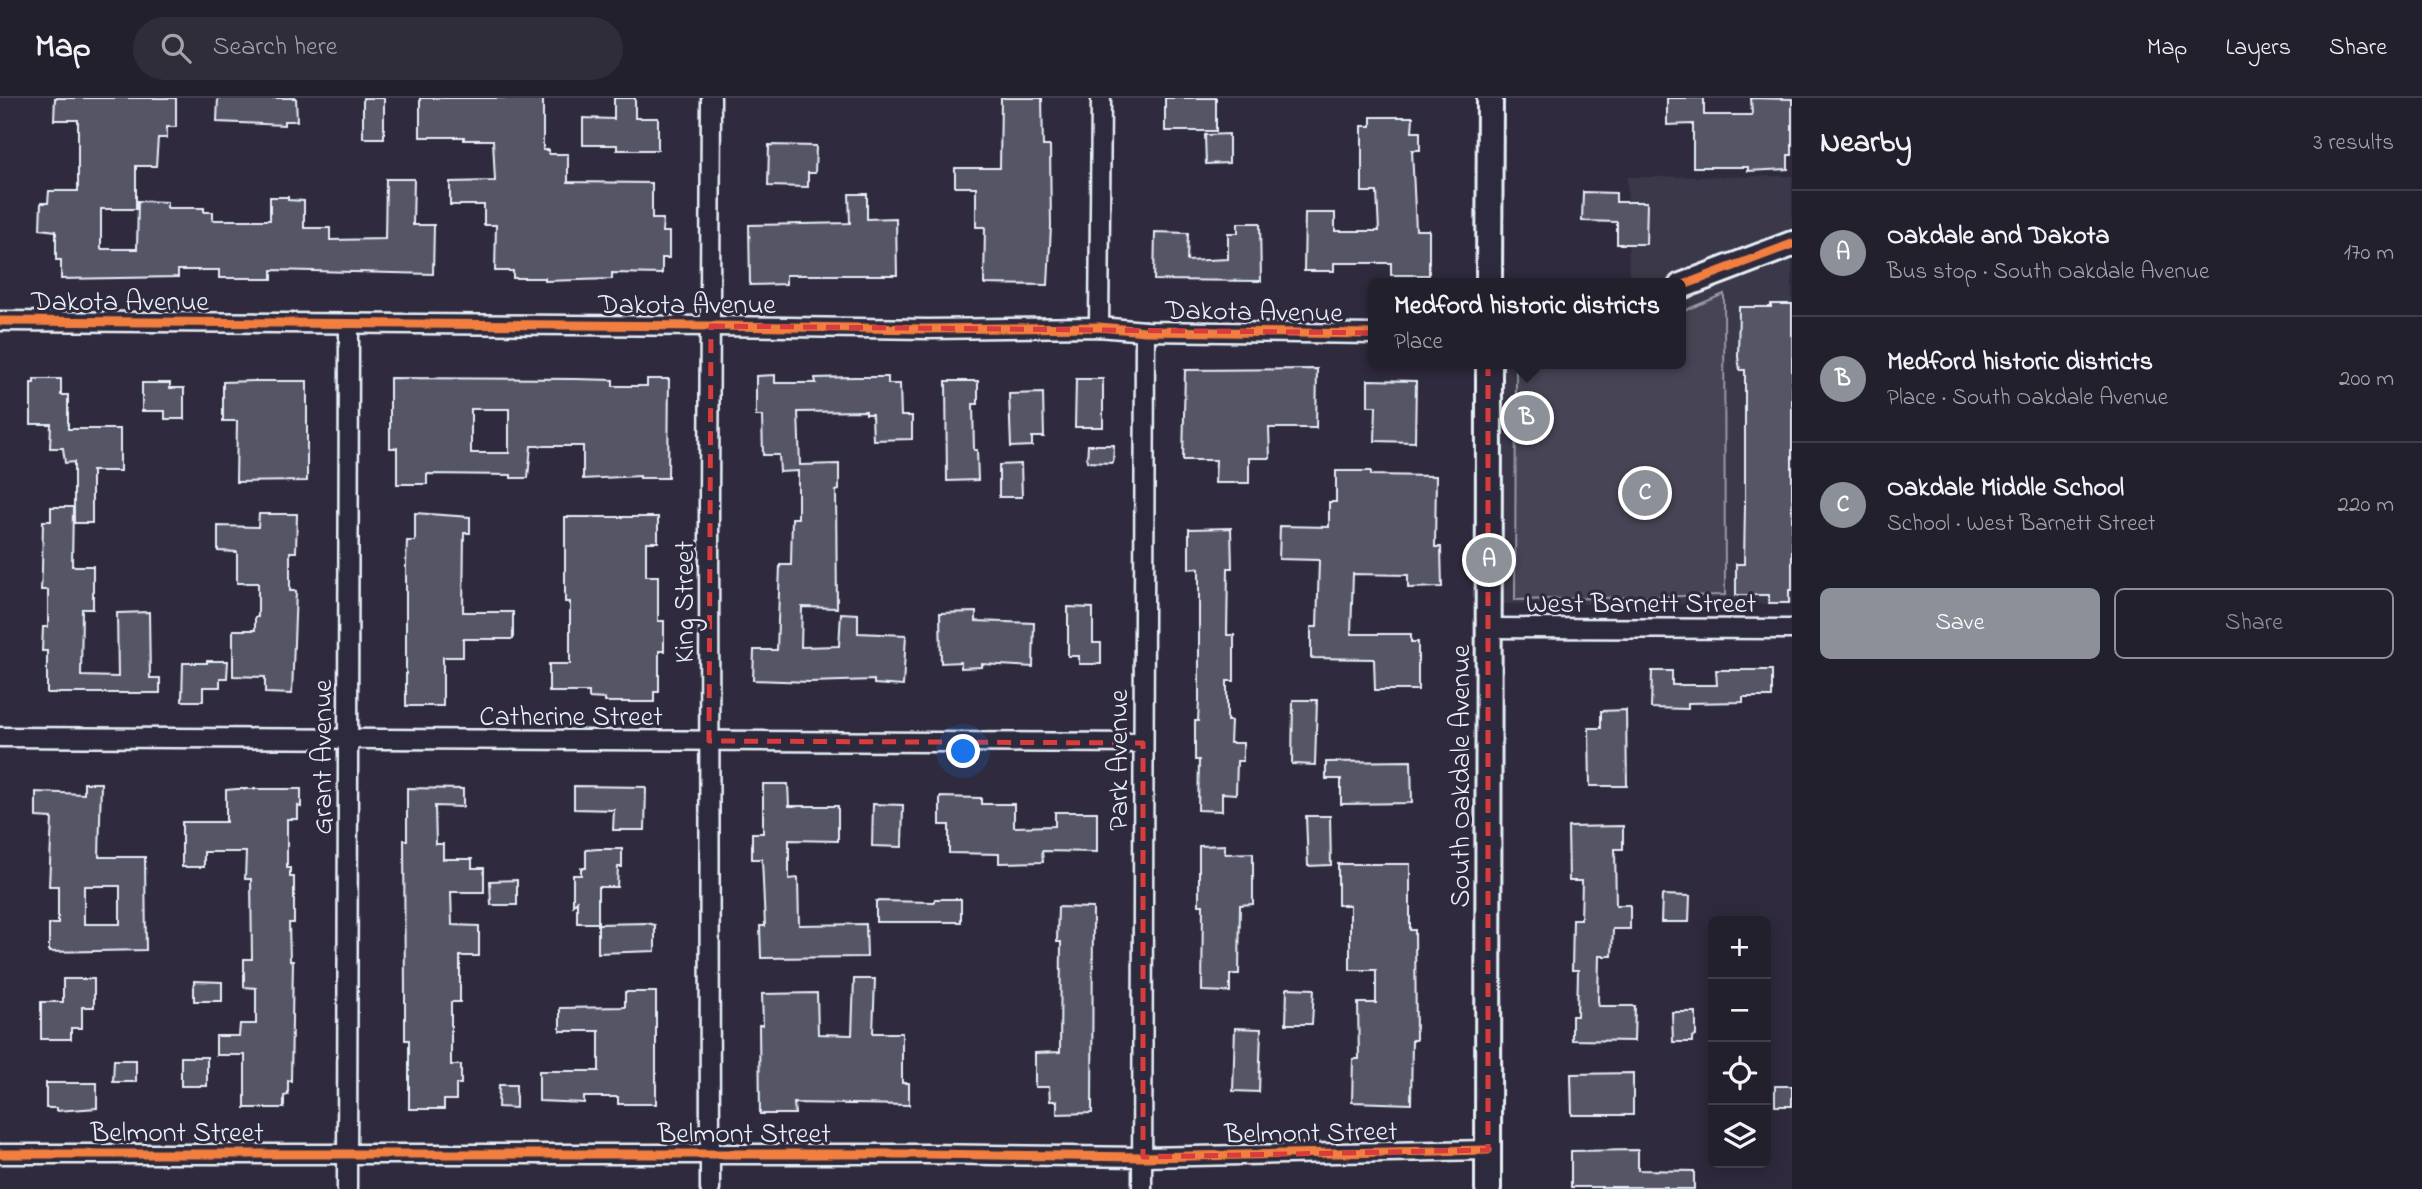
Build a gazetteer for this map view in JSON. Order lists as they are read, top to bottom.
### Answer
{
  "streets": {
    "street": [
      "Dakota Avenue",
      "King Street",
      "West Barnett Street",
      "Catherine Street",
      "Grant Avenue",
      "Park Avenue",
      "South Oakdale Avenue",
      "Belmont Street"
    ]
  },
  "crossings": [
    ["Dakota Avenue", "King Street"],
    ["Dakota Avenue", "Grant Avenue"],
    ["Dakota Avenue", "Park Avenue"],
    ["King Street", "Catherine Street"],
    ["King Street", "Belmont Street"],
    ["West Barnett Street", "South Oakdale Avenue"],
    ["Catherine Street", "Grant Avenue"],
    ["Catherine Street", "Park Avenue"],
    ["Grant Avenue", "Belmont Street"],
    ["Park Avenue", "Belmont Street"],
    ["South Oakdale Avenue", "Belmont Street"]
  ],
  "page": {
    "header": "Map",
    "search": "Search here",
    "nav": ["Map", "Layers", "Share"],
    "heading": ["Nearby", "3 results"],
    "list": [
      {
        "mark": "A",
        "name": "Oakdale and Dakota",
        "note": "Bus stop · South Oakdale Avenue",
        "value": "170 m"
      },
      {
        "mark": "B",
        "name": "Medford historic districts",
        "note": "Place · South Oakdale Avenue",
        "value": "200 m"
      },
      {
        "mark": "C",
        "name": "Oakdale Middle School",
        "note": "School · West Barnett Street",
        "value": "220 m"
      }
    ],
    "popup": ["Medford historic districts", "Place"],
    "pins": ["B", "C", "A"],
    "buttons": ["Save", "Share"],
    "map_buttons": ["+", "−"]
  }
}
